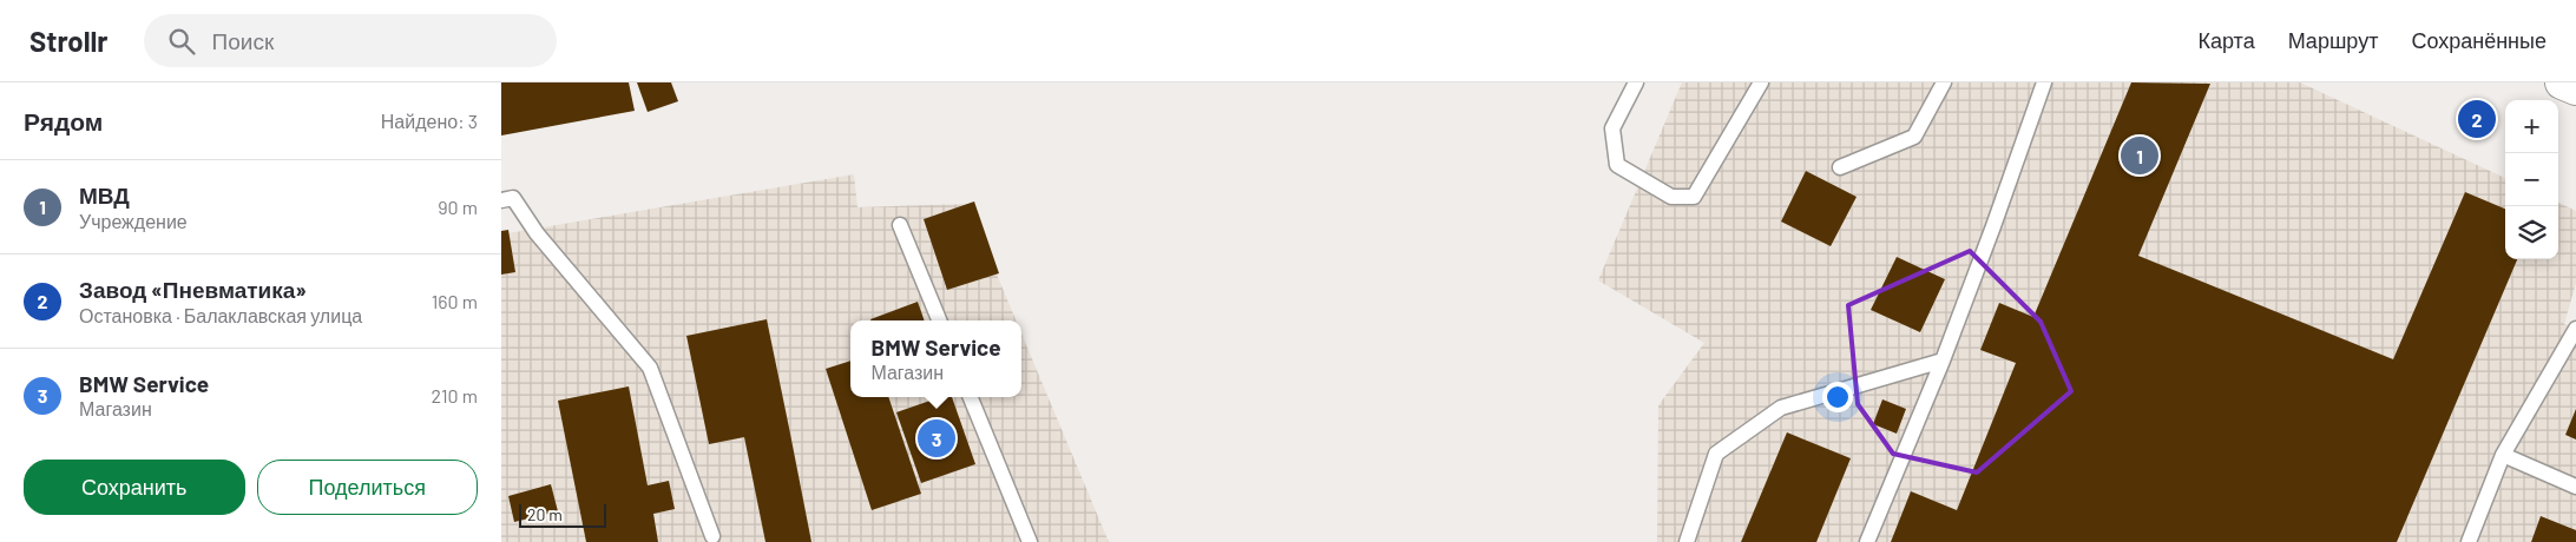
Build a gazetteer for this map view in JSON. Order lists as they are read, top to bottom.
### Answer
{
  "scale_bar": "20 m",
  "page": {
    "header": "Strollr",
    "search": "Поиск",
    "nav": ["Карта", "Маршрут", "Сохранённые"],
    "heading": ["Рядом", "Найдено: 3"],
    "pins": ["2", "1", "3"],
    "map_buttons": ["+", "−"],
    "list": [
      {
        "mark": "1",
        "name": "МВД",
        "note": "Учреждение",
        "value": "90 m"
      },
      {
        "mark": "2",
        "name": "Завод «Пневматика»",
        "note": "Остановка · Балаклавская улица",
        "value": "160 m"
      },
      {
        "mark": "3",
        "name": "BMW Service",
        "note": "Магазин",
        "value": "210 m"
      }
    ],
    "popup": ["BMW Service", "Магазин"],
    "buttons": ["Сохранить", "Поделиться"],
    "scale": "20 m"
  }
}
